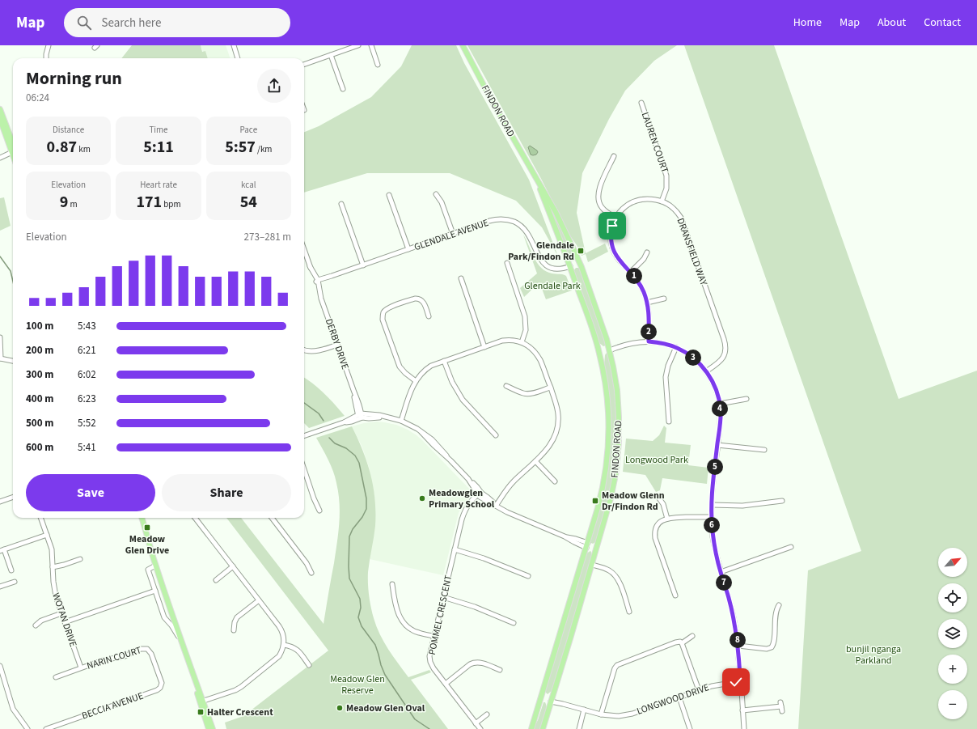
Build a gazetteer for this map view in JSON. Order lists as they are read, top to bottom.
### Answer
{
  "streets": {
    "main road": ["FINDON ROAD"],
    "street": [
      "LAUREN COURT",
      "GLENDALE AVENUE",
      "DRANSFIELD WAY",
      "DERBY DRIVE",
      "POMMEL CRESCENT",
      "WOTAN DRIVE",
      "NARIN COURT",
      "LONGWOOD DRIVE",
      "BECCIA AVENUE"
    ]
  },
  "crossings": [
    ["FINDON ROAD", "GLENDALE AVENUE"],
    ["FINDON ROAD", "LONGWOOD DRIVE"],
    ["LAUREN COURT", "DRANSFIELD WAY"],
    ["GLENDALE AVENUE", "DERBY DRIVE"],
    ["WOTAN DRIVE", "NARIN COURT"],
    ["NARIN COURT", "BECCIA AVENUE"]
  ],
  "parks": [
    "Glendale Park",
    "Longwood Park",
    "bunjil nganga Parkland",
    "Meadow Glen Reserve"
  ],
  "places": {
    "transit": [
      "Glendale Park/Findon Rd",
      "Meadow Glenn Dr/Findon Rd",
      "Meadow Glen Drive",
      "Halter Crescent"
    ],
    "other": ["Meadowglen Primary School", "Meadow Glen Oval"]
  },
  "north": "top right",
  "page": {
    "header": "Map",
    "search": "Search here",
    "nav": [
      "Home",
      "Map",
      "About",
      "Contact"
    ],
    "heading": ["Morning run", "06:24"],
    "stats": [
      ["Distance", "0.87 km"],
      ["Time", "5:11"],
      ["Pace", "5:57 /km"],
      ["Elevation", "9 m"],
      ["Heart rate", "171 bpm"],
      ["kcal", "54"]
    ],
    "chart": ["Elevation", "273–281 m"],
    "pins": [
      "1",
      "2",
      "3",
      "4",
      "5",
      "6",
      "7",
      "8"
    ],
    "list": [
      {
        "name": "100 m",
        "note": "5:43"
      },
      {
        "name": "200 m",
        "note": "6:21"
      },
      {
        "name": "300 m",
        "note": "6:02"
      },
      {
        "name": "400 m",
        "note": "6:23"
      },
      {
        "name": "500 m",
        "note": "5:52"
      },
      {
        "name": "600 m",
        "note": "5:41"
      }
    ],
    "buttons": ["Save", "Share"],
    "map_buttons": ["+", "−"]
  }
}
